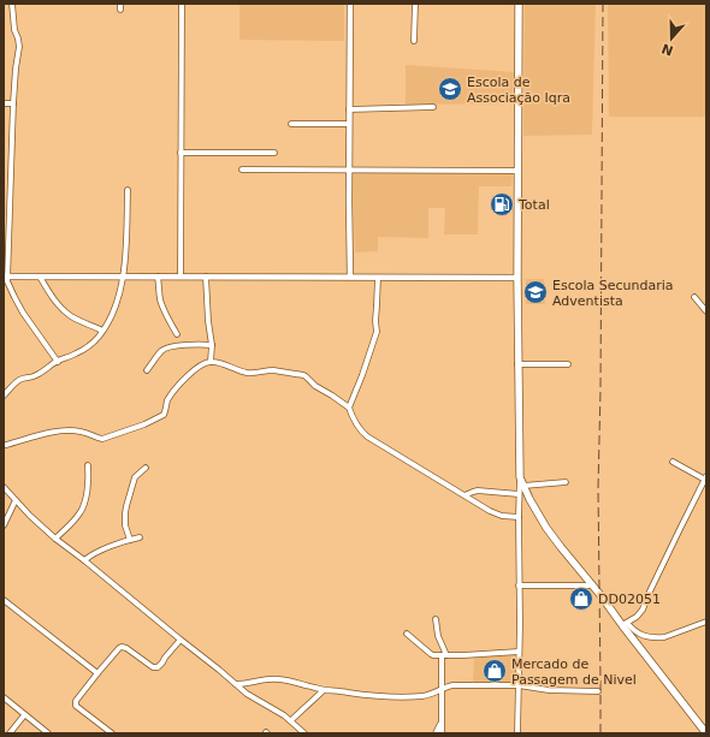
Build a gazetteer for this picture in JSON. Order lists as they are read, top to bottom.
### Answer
{
  "places": {
    "school or university": ["Escola de Associação Iqra", "Escola Secundaria Adventista"],
    "fuel station": ["Total"],
    "shop": ["DD02051", "Mercado de Passagem de Nivel"]
  },
  "north": "bottom"
}
